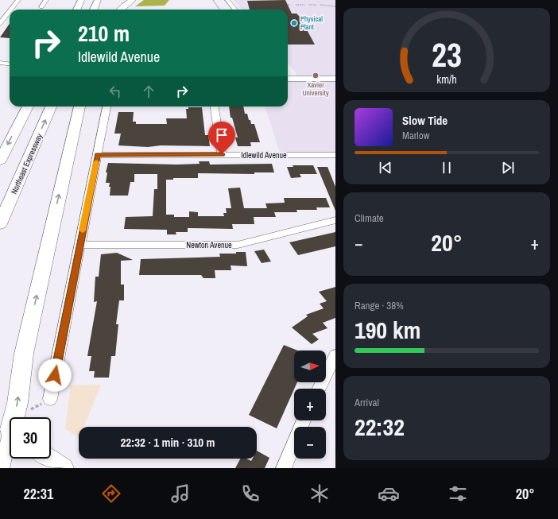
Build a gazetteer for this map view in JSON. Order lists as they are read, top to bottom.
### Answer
{
  "streets": {
    "highway": ["Northeast Expressway"],
    "street": ["Idlewild Avenue", "Newton Avenue"]
  },
  "places": ["Physical Plant", "Xavier University"],
  "north": "right",
  "page": {
    "turn": ["210 m", "Idlewild Avenue"],
    "song": ["Slow Tide", "Marlow"],
    "tile": [
      "Climate",
      ["Range · 38%", "190 km"],
      ["Arrival", "22:32"]
    ],
    "heat": ["−", "20°", "+"],
    "map_buttons": ["+", "−"],
    "limit": "30",
    "trip": "22:32 · 1 min · 310 m",
    "tabs": ["22:31", "20°"],
    "gauge": ["23", "km/h"]
  }
}
